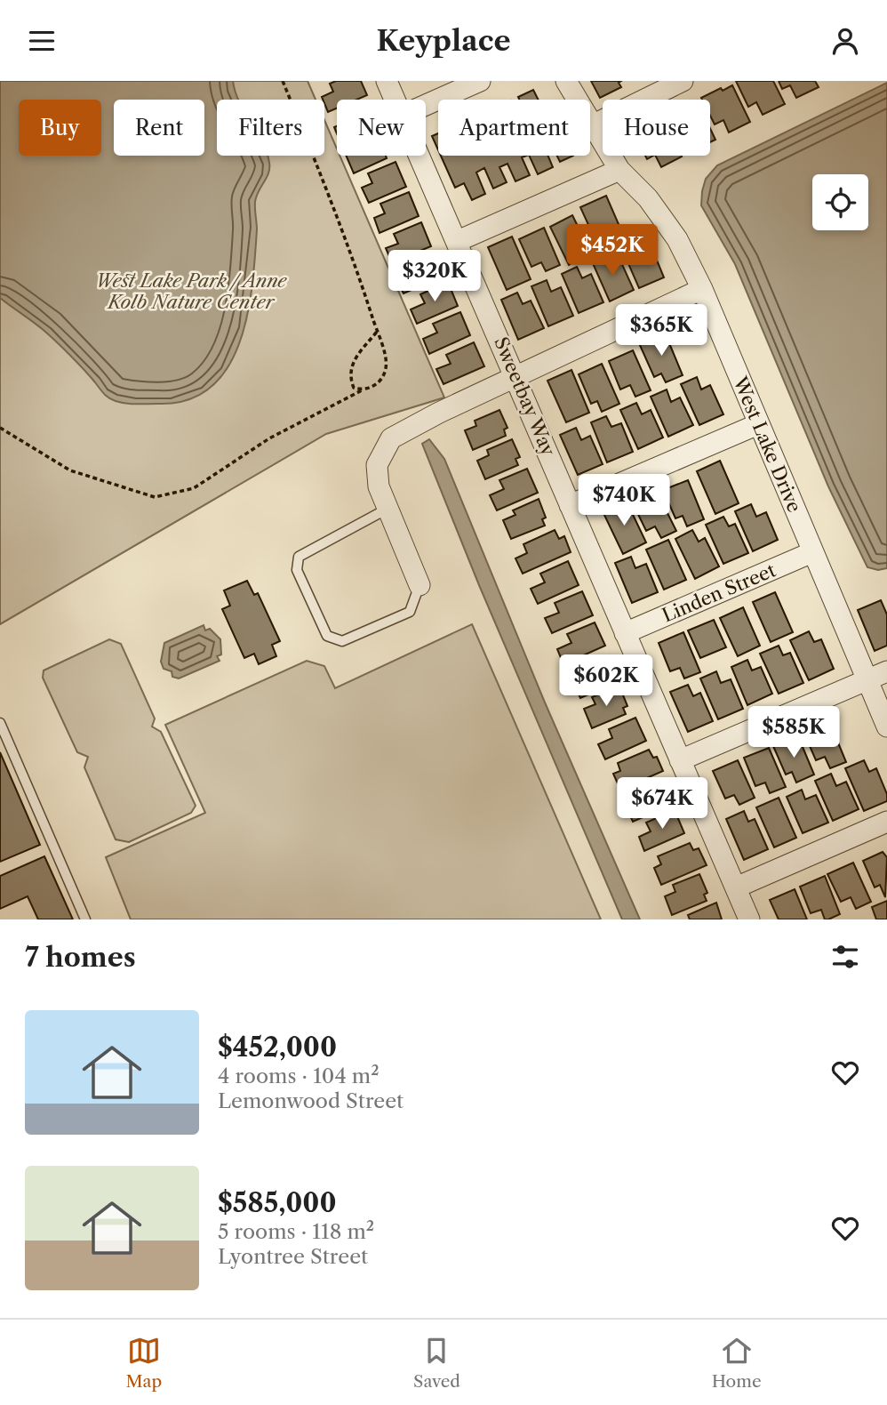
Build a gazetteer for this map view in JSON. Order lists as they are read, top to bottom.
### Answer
{
  "streets": {
    "street": ["Sweetbay Way", "West Lake Drive", "Linden Street"]
  },
  "crossings": [
    ["Sweetbay Way", "Linden Street"],
    ["West Lake Drive", "Linden Street"]
  ],
  "parks": ["West Lake Park / Anne Kolb Nature Center"],
  "page": {
    "header": "Keyplace",
    "chip": [
      "Buy",
      "Rent",
      "Filters",
      "New",
      "Apartment",
      "House"
    ],
    "price": [
      "$452K",
      "$320K",
      "$365K",
      "$740K",
      "$602K",
      "$585K",
      "$674K"
    ],
    "heading": "7 homes",
    "list": [
      {
        "name": "$452,000",
        "note": "4 rooms · 104 m² · Lemonwood Street"
      },
      {
        "name": "$585,000",
        "note": "5 rooms · 118 m² · Lyontree Street"
      }
    ],
    "tabs": ["Map", "Saved", "Home"]
  }
}
